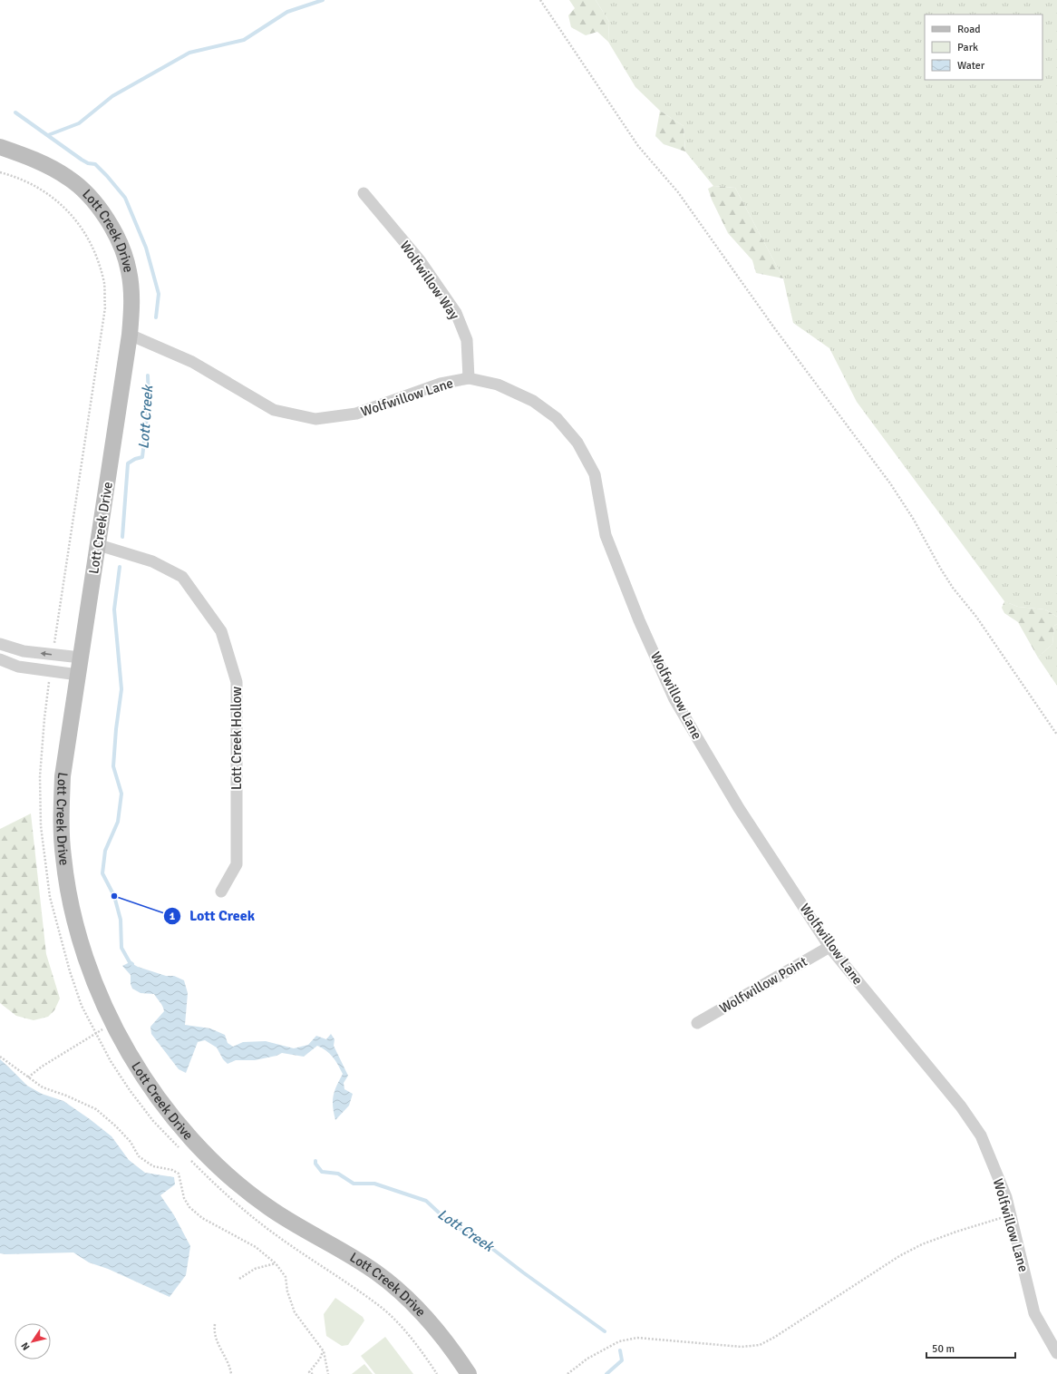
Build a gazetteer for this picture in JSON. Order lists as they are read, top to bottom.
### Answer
{
  "streets": {
    "street": [
      "Lott Creek Drive",
      "Wolfwillow Way",
      "Wolfwillow Lane",
      "Lott Creek Hollow",
      "Wolfwillow Point"
    ]
  },
  "crossings": [
    ["Lott Creek Drive", "Wolfwillow Lane"],
    ["Lott Creek Drive", "Lott Creek Hollow"],
    ["Wolfwillow Way", "Wolfwillow Lane"],
    ["Wolfwillow Lane", "Wolfwillow Point"]
  ],
  "water": ["Lott Creek"],
  "places": ["Lott Creek"],
  "legend": ["Road", "Park", "Water"],
  "scale_bar": "50 m",
  "north": "bottom left"
}
